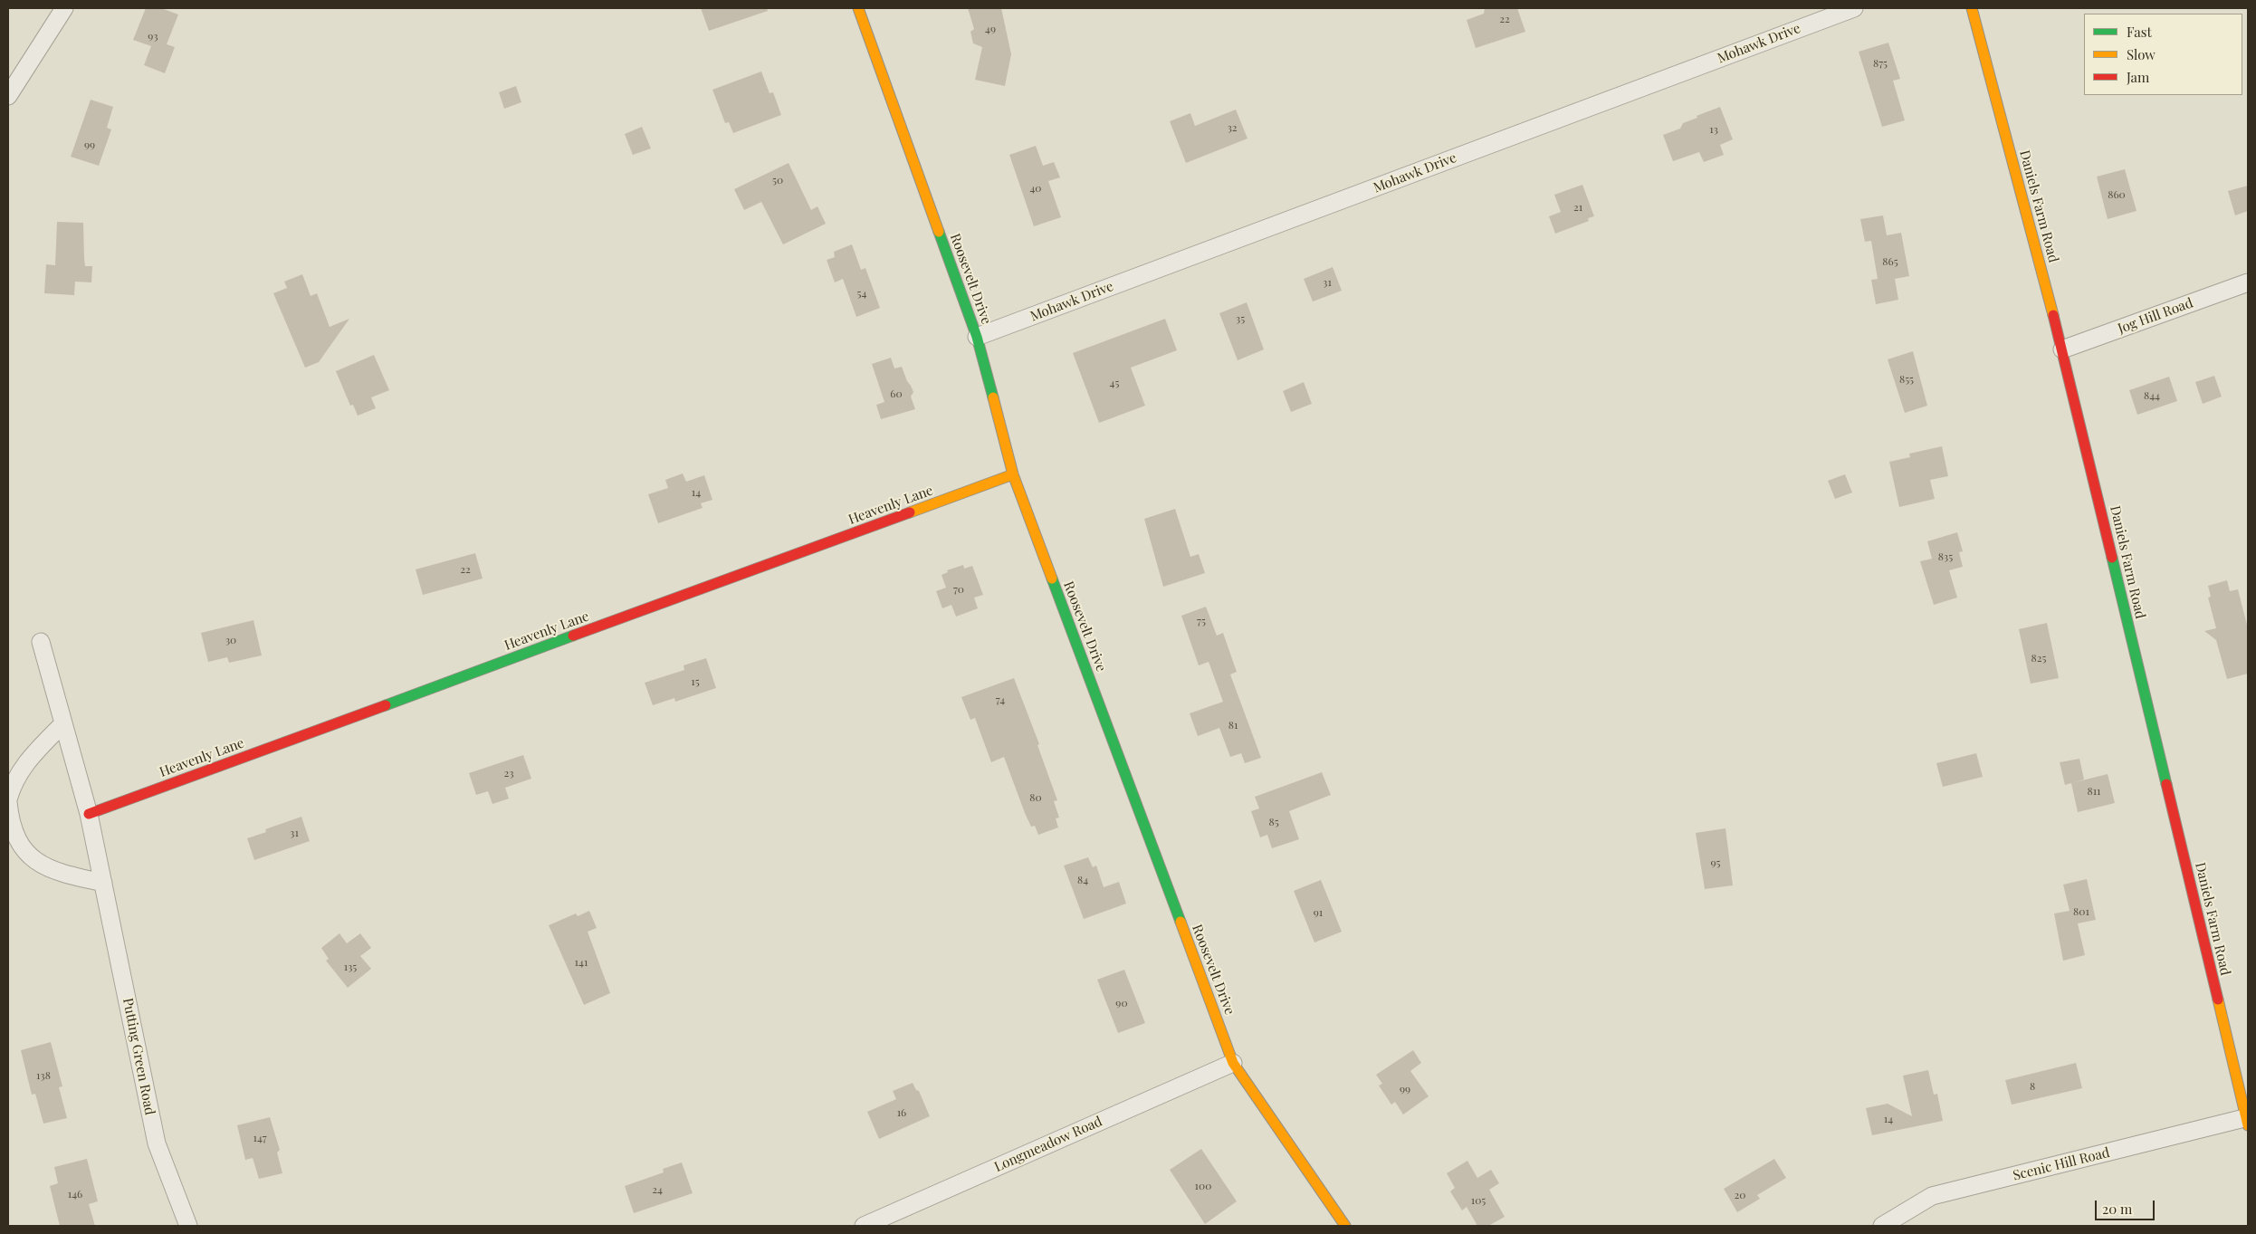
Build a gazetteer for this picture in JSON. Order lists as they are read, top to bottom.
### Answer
{
  "streets": {
    "street": [
      "Mohawk Drive",
      "Daniels Farm Road",
      "Roosevelt Drive",
      "Jog Hill Road",
      "Heavenly Lane",
      "Putting Green Road",
      "Longmeadow Road",
      "Scenic Hill Road"
    ]
  },
  "crossings": [
    ["Mohawk Drive", "Roosevelt Drive"],
    ["Daniels Farm Road", "Jog Hill Road"],
    ["Daniels Farm Road", "Scenic Hill Road"],
    ["Roosevelt Drive", "Heavenly Lane"],
    ["Roosevelt Drive", "Longmeadow Road"],
    ["Heavenly Lane", "Putting Green Road"]
  ],
  "house_numbers": [
    "22",
    "49",
    "93",
    "875",
    "32",
    "13",
    "99",
    "50",
    "40",
    "860",
    "21",
    "865",
    "31",
    "54",
    "35",
    "855",
    "45",
    "60",
    "844",
    "14",
    "835",
    "22",
    "70",
    "75",
    "30",
    "825",
    "15",
    "74",
    "81",
    "23",
    "811",
    "80",
    "85",
    "31",
    "95",
    "84",
    "801",
    "91",
    "141",
    "135",
    "90",
    "138",
    "8",
    "99",
    "16",
    "14",
    "147",
    "100",
    "24",
    "146",
    "20",
    "105"
  ],
  "legend": ["Fast", "Slow", "Jam"],
  "scale_bar": "20 m"
}
